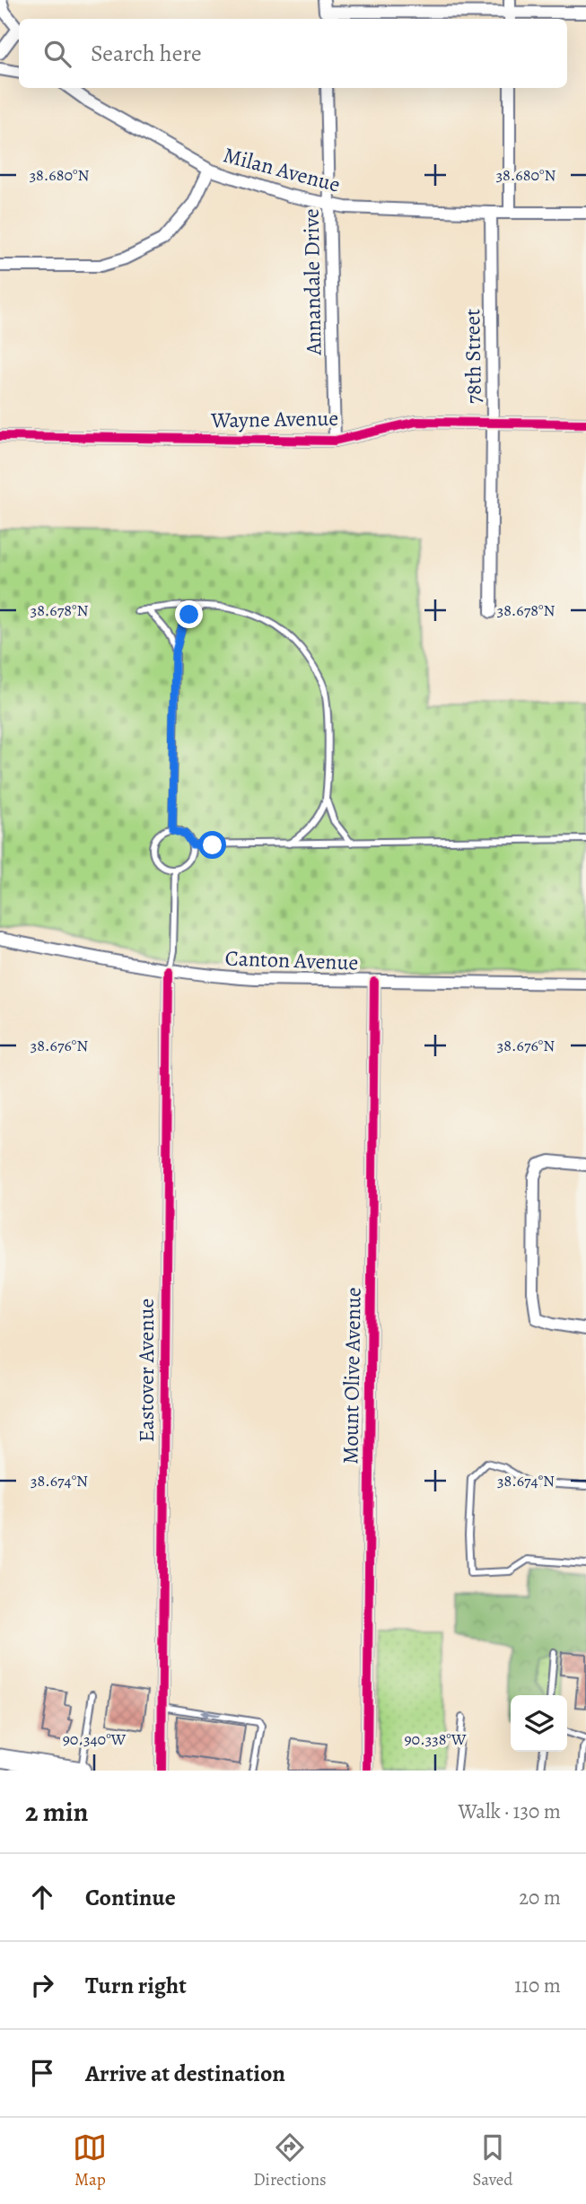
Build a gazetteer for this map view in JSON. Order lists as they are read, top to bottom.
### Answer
{
  "streets": {
    "street": [
      "Milan Avenue",
      "Annandale Drive",
      "78th Street",
      "Wayne Avenue",
      "Canton Avenue",
      "Eastover Avenue",
      "Mount Olive Avenue"
    ]
  },
  "crossings": [
    ["Milan Avenue", "Annandale Drive"],
    ["Milan Avenue", "78th Street"],
    ["Annandale Drive", "Wayne Avenue"],
    ["78th Street", "Wayne Avenue"],
    ["Canton Avenue", "Eastover Avenue"],
    ["Canton Avenue", "Mount Olive Avenue"]
  ],
  "page": {
    "search": "Search here",
    "heading": ["2 min", "Walk · 130 m"],
    "list": [
      ["Continue", "20 m"],
      ["Turn right", "110 m"],
      "Arrive at destination"
    ],
    "nav": ["Map", "Directions", "Saved"]
  },
  "coordinates": [
    "38.680°N",
    "38.678°N",
    "38.676°N",
    "38.674°N",
    "90.340°W",
    "90.338°W"
  ]
}
